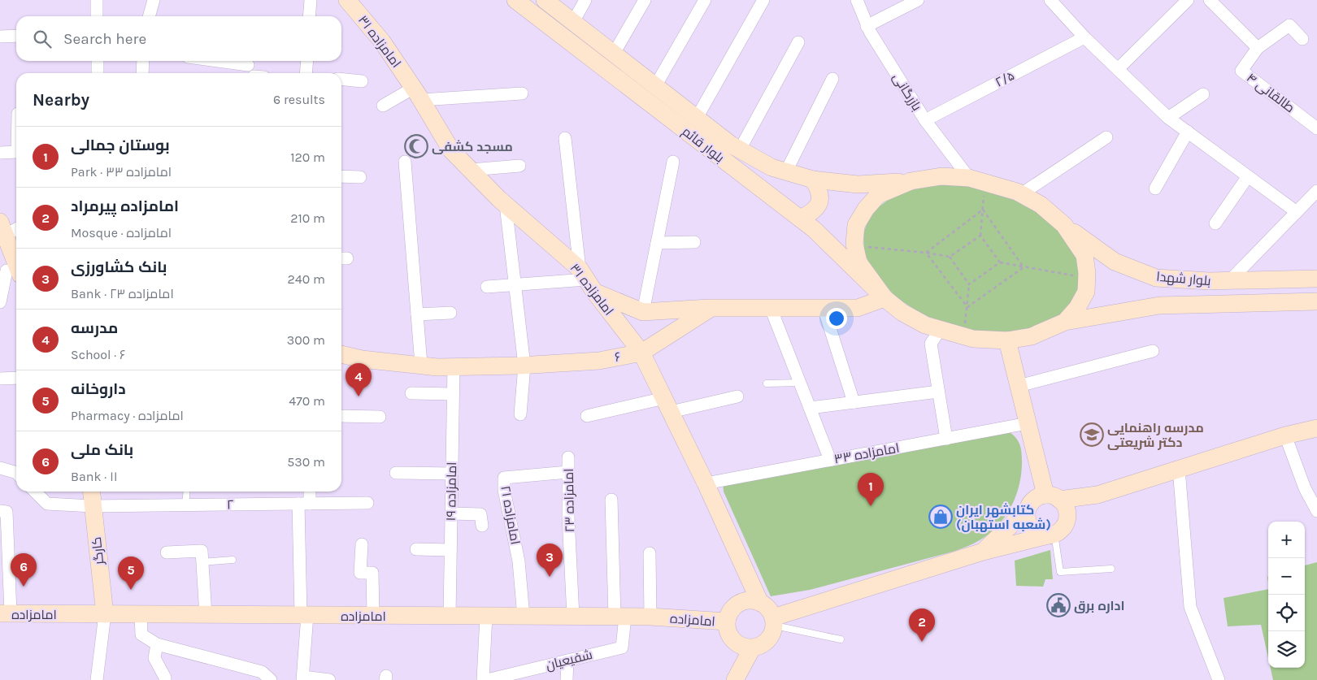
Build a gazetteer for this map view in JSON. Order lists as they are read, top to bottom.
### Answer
{
  "streets": {
    "main road": [
      "امامزاده ۳۱",
      "بلوار قائم",
      "بلوار شهدا",
      "۶",
      "کارگر",
      "امامزاده"
    ],
    "street": [
      "۲/۵",
      "بازرگانی",
      "طالقانی ۴",
      "امامزاده ۳۳",
      "امامزاده ۱۹",
      "امامزاده ۲۳",
      "۲",
      "امامزاده ۲۱",
      "شفیعیان"
    ]
  },
  "crossings": [
    ["امامزاده ۳۱", "۶"],
    ["امامزاده ۳۱", "امامزاده ۳۳"],
    ["امامزاده ۳۱", "امامزاده"],
    ["۲/۵", "بازرگانی"],
    ["۶", "امامزاده ۱۹"],
    ["امامزاده ۱۹", "امامزاده"],
    ["امامزاده ۲۳", "امامزاده ۲۱"],
    ["امامزاده ۲۳", "امامزاده"],
    ["۲", "کارگر"],
    ["امامزاده ۲۱", "امامزاده"],
    ["کارگر", "امامزاده"],
    ["امامزاده", "شفیعیان"]
  ],
  "places": {
    "mosque": ["مسجد کشفی"],
    "school or university": ["مدرسه راهنمایی دکتر شریعتی"],
    "shop": ["کتابشهر ایران (شعبه استهبان)"],
    "public building": ["اداره برق"]
  },
  "page": {
    "search": "Search here",
    "heading": ["Nearby", "6 results"],
    "list": [
      {
        "mark": "1",
        "name": "بوستان جمالی",
        "note": "Park · امامزاده ۳۳",
        "value": "120 m"
      },
      {
        "mark": "2",
        "name": "امامزاده پیرمراد",
        "note": "Mosque · امامزاده",
        "value": "210 m"
      },
      {
        "mark": "3",
        "name": "بانک کشاورزی",
        "note": "Bank · امامزاده ۲۳",
        "value": "240 m"
      },
      {
        "mark": "4",
        "name": "مدرسه",
        "note": "School · ۶",
        "value": "300 m"
      },
      {
        "mark": "5",
        "name": "داروخانه",
        "note": "Pharmacy · امامزاده",
        "value": "470 m"
      },
      {
        "mark": "6",
        "name": "بانک ملی",
        "note": "Bank · ۱۱",
        "value": "530 m"
      }
    ],
    "pins": [
      "4",
      "1",
      "3",
      "6",
      "5",
      "2"
    ],
    "map_buttons": ["+", "−"]
  }
}
